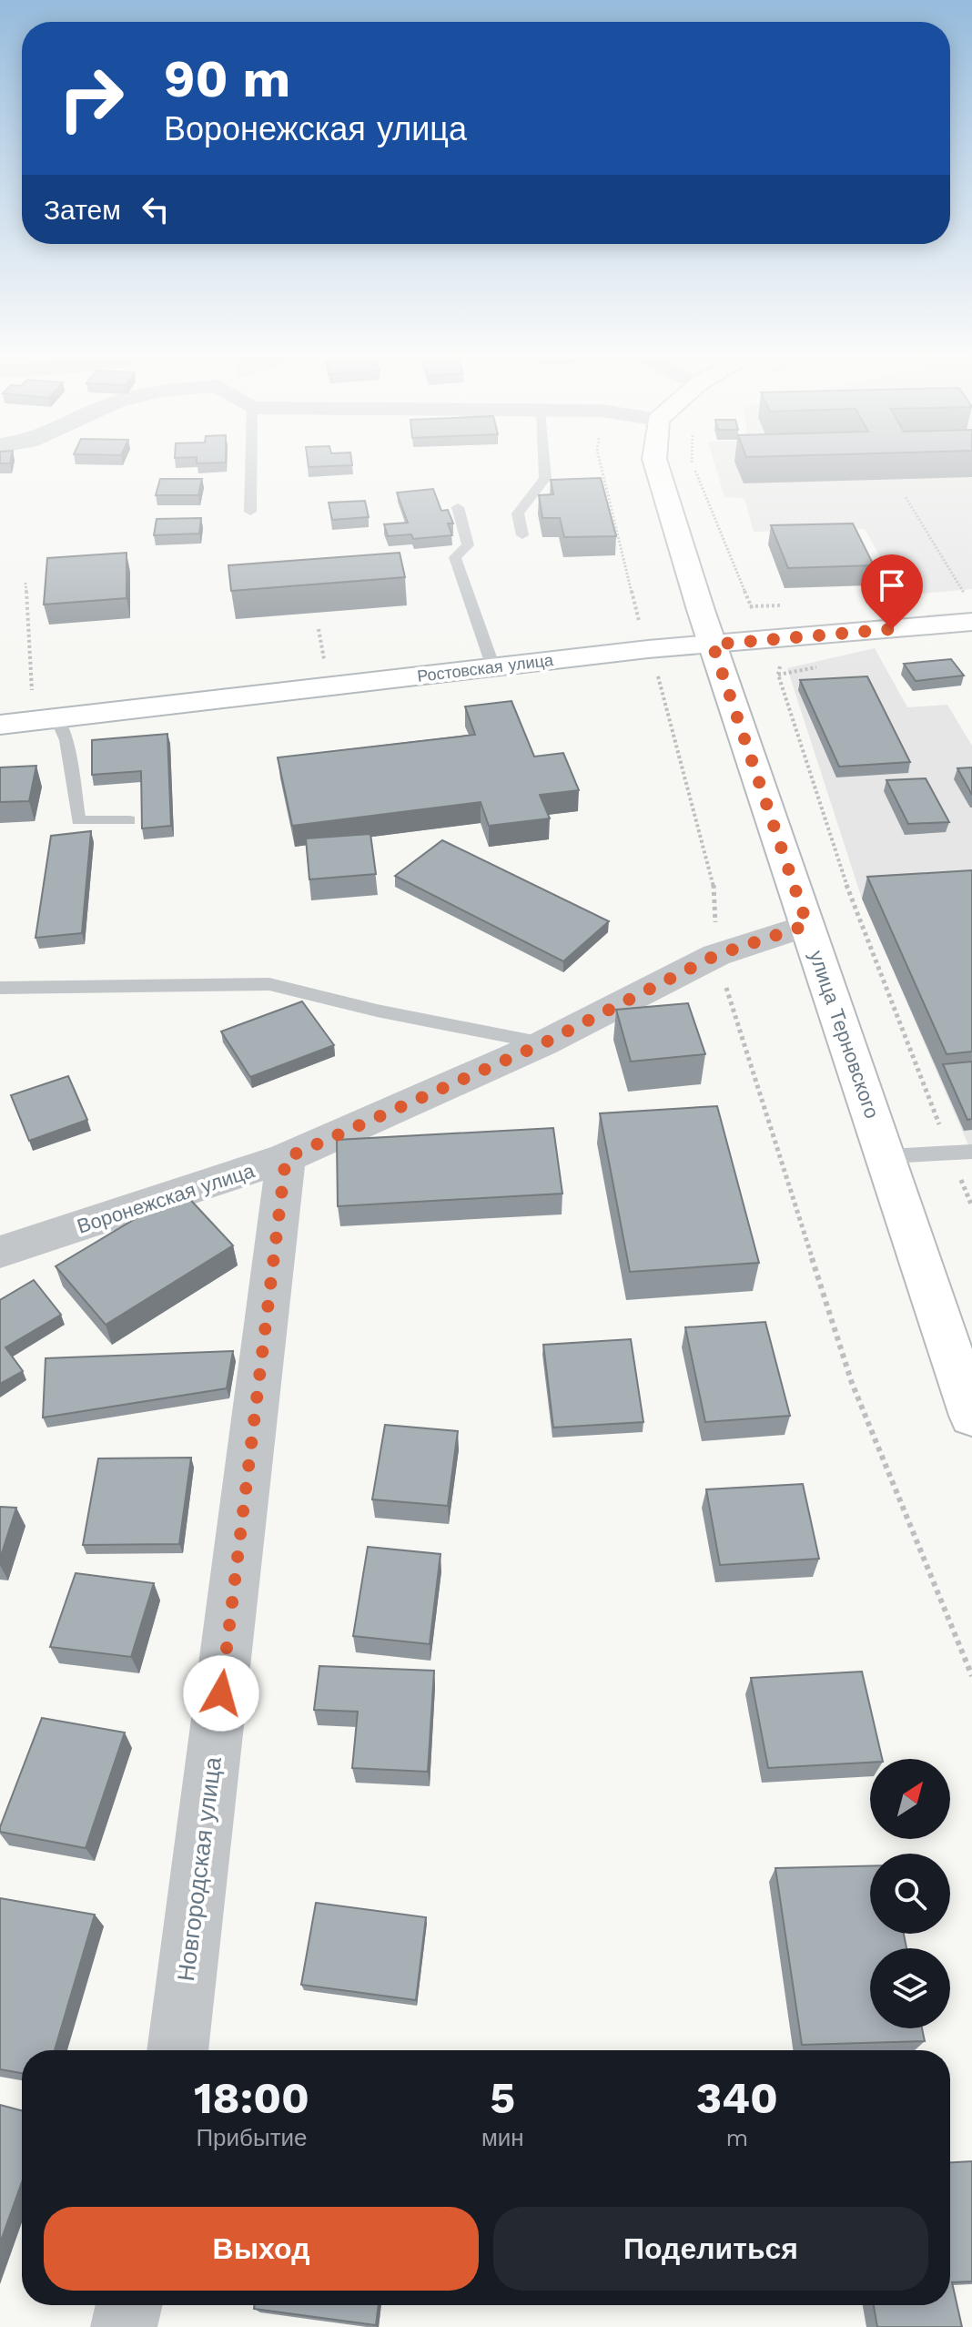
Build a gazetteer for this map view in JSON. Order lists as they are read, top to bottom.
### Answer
{
  "streets": {
    "main road": ["Ростовская улица", "улица Терновского"],
    "street": ["Воронежская улица", "Новгородская улица"]
  },
  "crossings": [
    ["Ростовская улица", "улица Терновского"],
    ["улица Терновского", "Воронежская улица"],
    ["Воронежская улица", "Новгородская улица"]
  ],
  "north": "top right",
  "page": {
    "turn": ["90 m", "Воронежская улица"],
    "then": "Затем",
    "eta": [
      "18:00",
      "Прибытие",
      "5",
      "мин",
      "340",
      "m"
    ],
    "buttons": ["Выход", "Поделиться"]
  }
}
